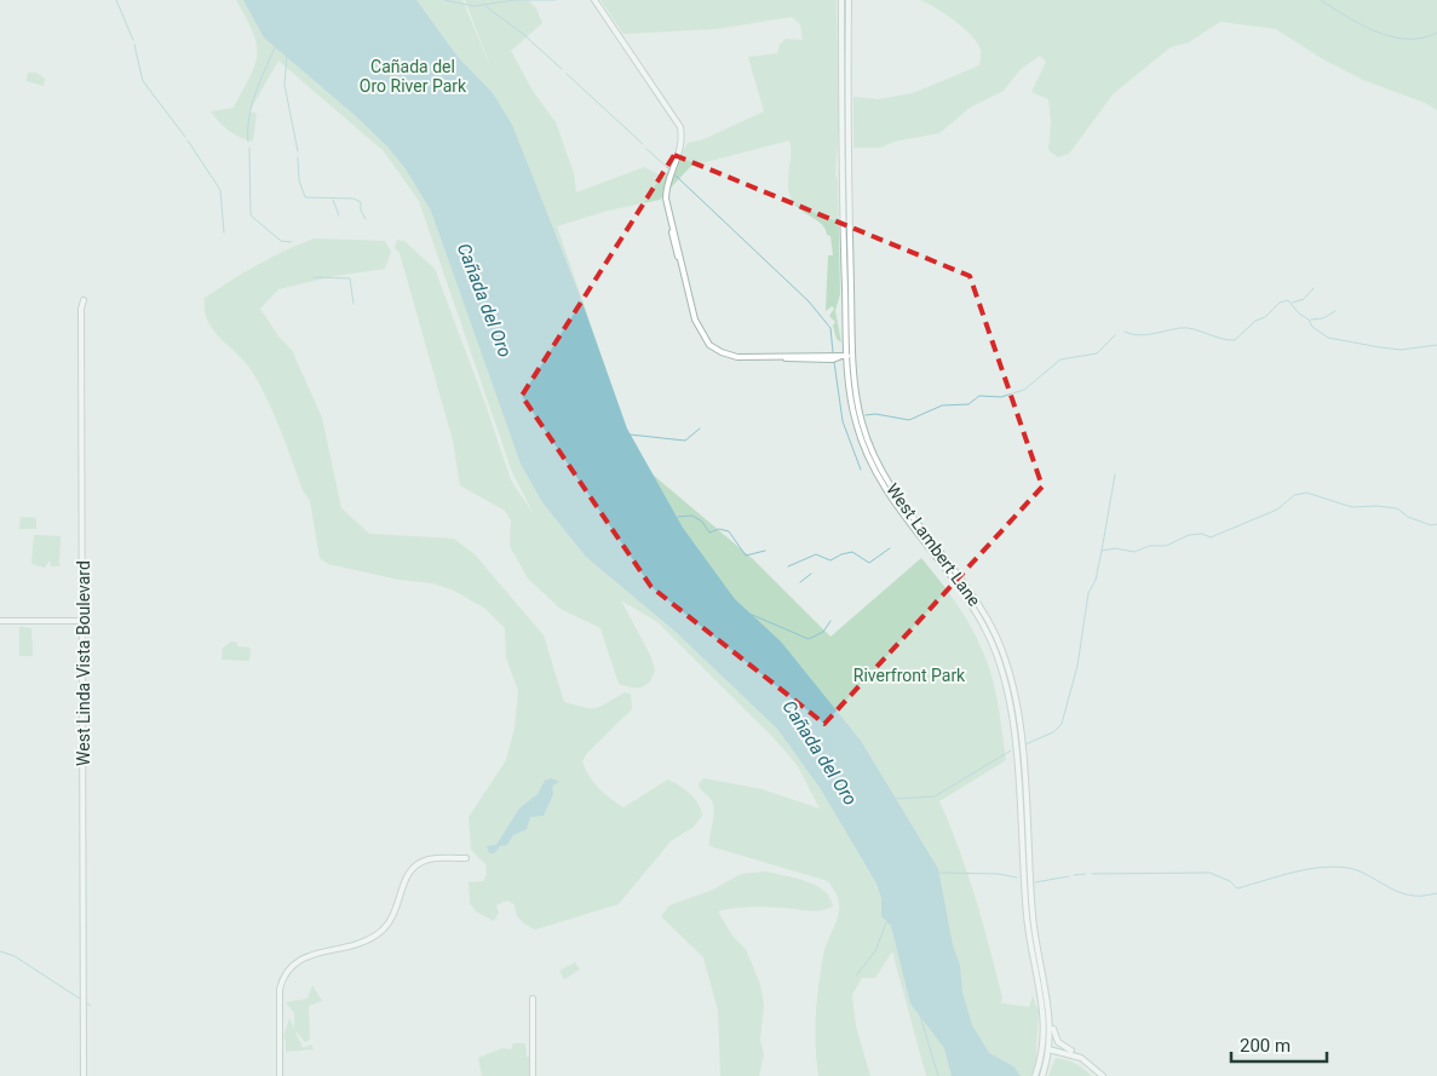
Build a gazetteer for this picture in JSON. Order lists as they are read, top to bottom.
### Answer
{
  "streets": {
    "main road": ["West Lambert Lane", "West Linda Vista Boulevard"]
  },
  "water": ["Cañada del Oro"],
  "parks": ["Cañada del Oro River Park", "Riverfront Park"],
  "scale_bar": "200 m"
}
